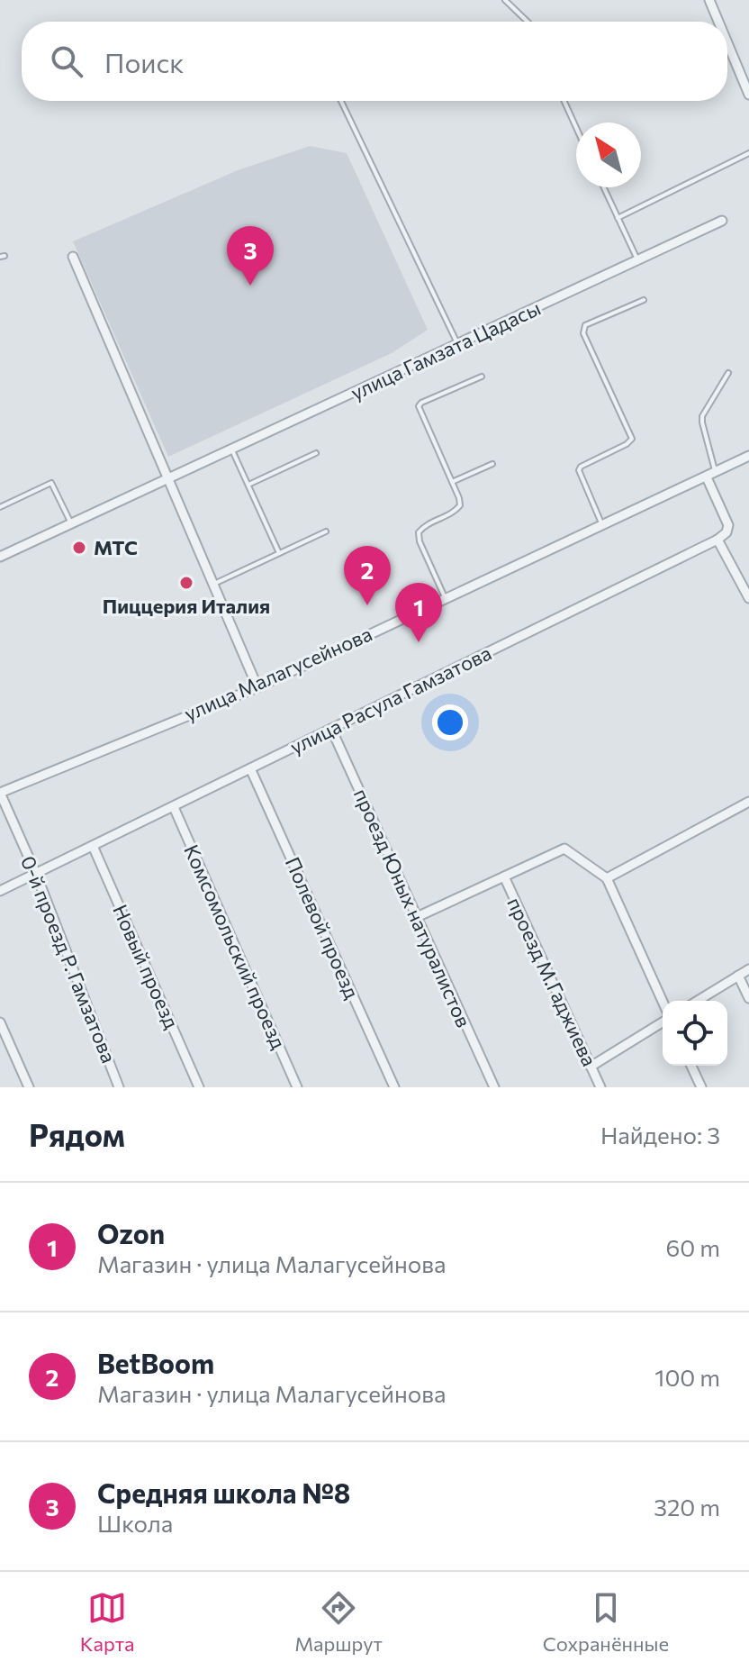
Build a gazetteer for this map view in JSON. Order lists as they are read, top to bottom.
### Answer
{
  "streets": {
    "street": [
      "улица Гамзата Цадасы",
      "улица Малагусейнова",
      "улица Расула Гамзатова",
      "проезд Юных натуралистов",
      "Полевой проезд",
      "Комсомольский проезд",
      "0-й проезд Р. Гамзатова",
      "Новый проезд",
      "проезд М.Гаджиева"
    ]
  },
  "crossings": [
    ["улица Малагусейнова", "0-й проезд Р. Гамзатова"],
    ["улица Расула Гамзатова", "проезд Юных натуралистов"],
    ["улица Расула Гамзатова", "Полевой проезд"],
    ["улица Расула Гамзатова", "Комсомольский проезд"],
    ["улица Расула Гамзатова", "0-й проезд Р. Гамзатова"],
    ["улица Расула Гамзатова", "Новый проезд"]
  ],
  "places": ["МТС", "Пиццерия Италия"],
  "north": "top left",
  "page": {
    "search": "Поиск",
    "pins": ["3", "2", "1"],
    "heading": ["Рядом", "Найдено: 3"],
    "list": [
      {
        "mark": "1",
        "name": "Ozon",
        "note": "Магазин · улица Малагусейнова",
        "value": "60 m"
      },
      {
        "mark": "2",
        "name": "BetBoom",
        "note": "Магазин · улица Малагусейнова",
        "value": "100 m"
      },
      {
        "mark": "3",
        "name": "Средняя школа №8",
        "note": "Школа",
        "value": "320 m"
      }
    ],
    "nav": ["Карта", "Маршрут", "Сохранённые"]
  }
}
